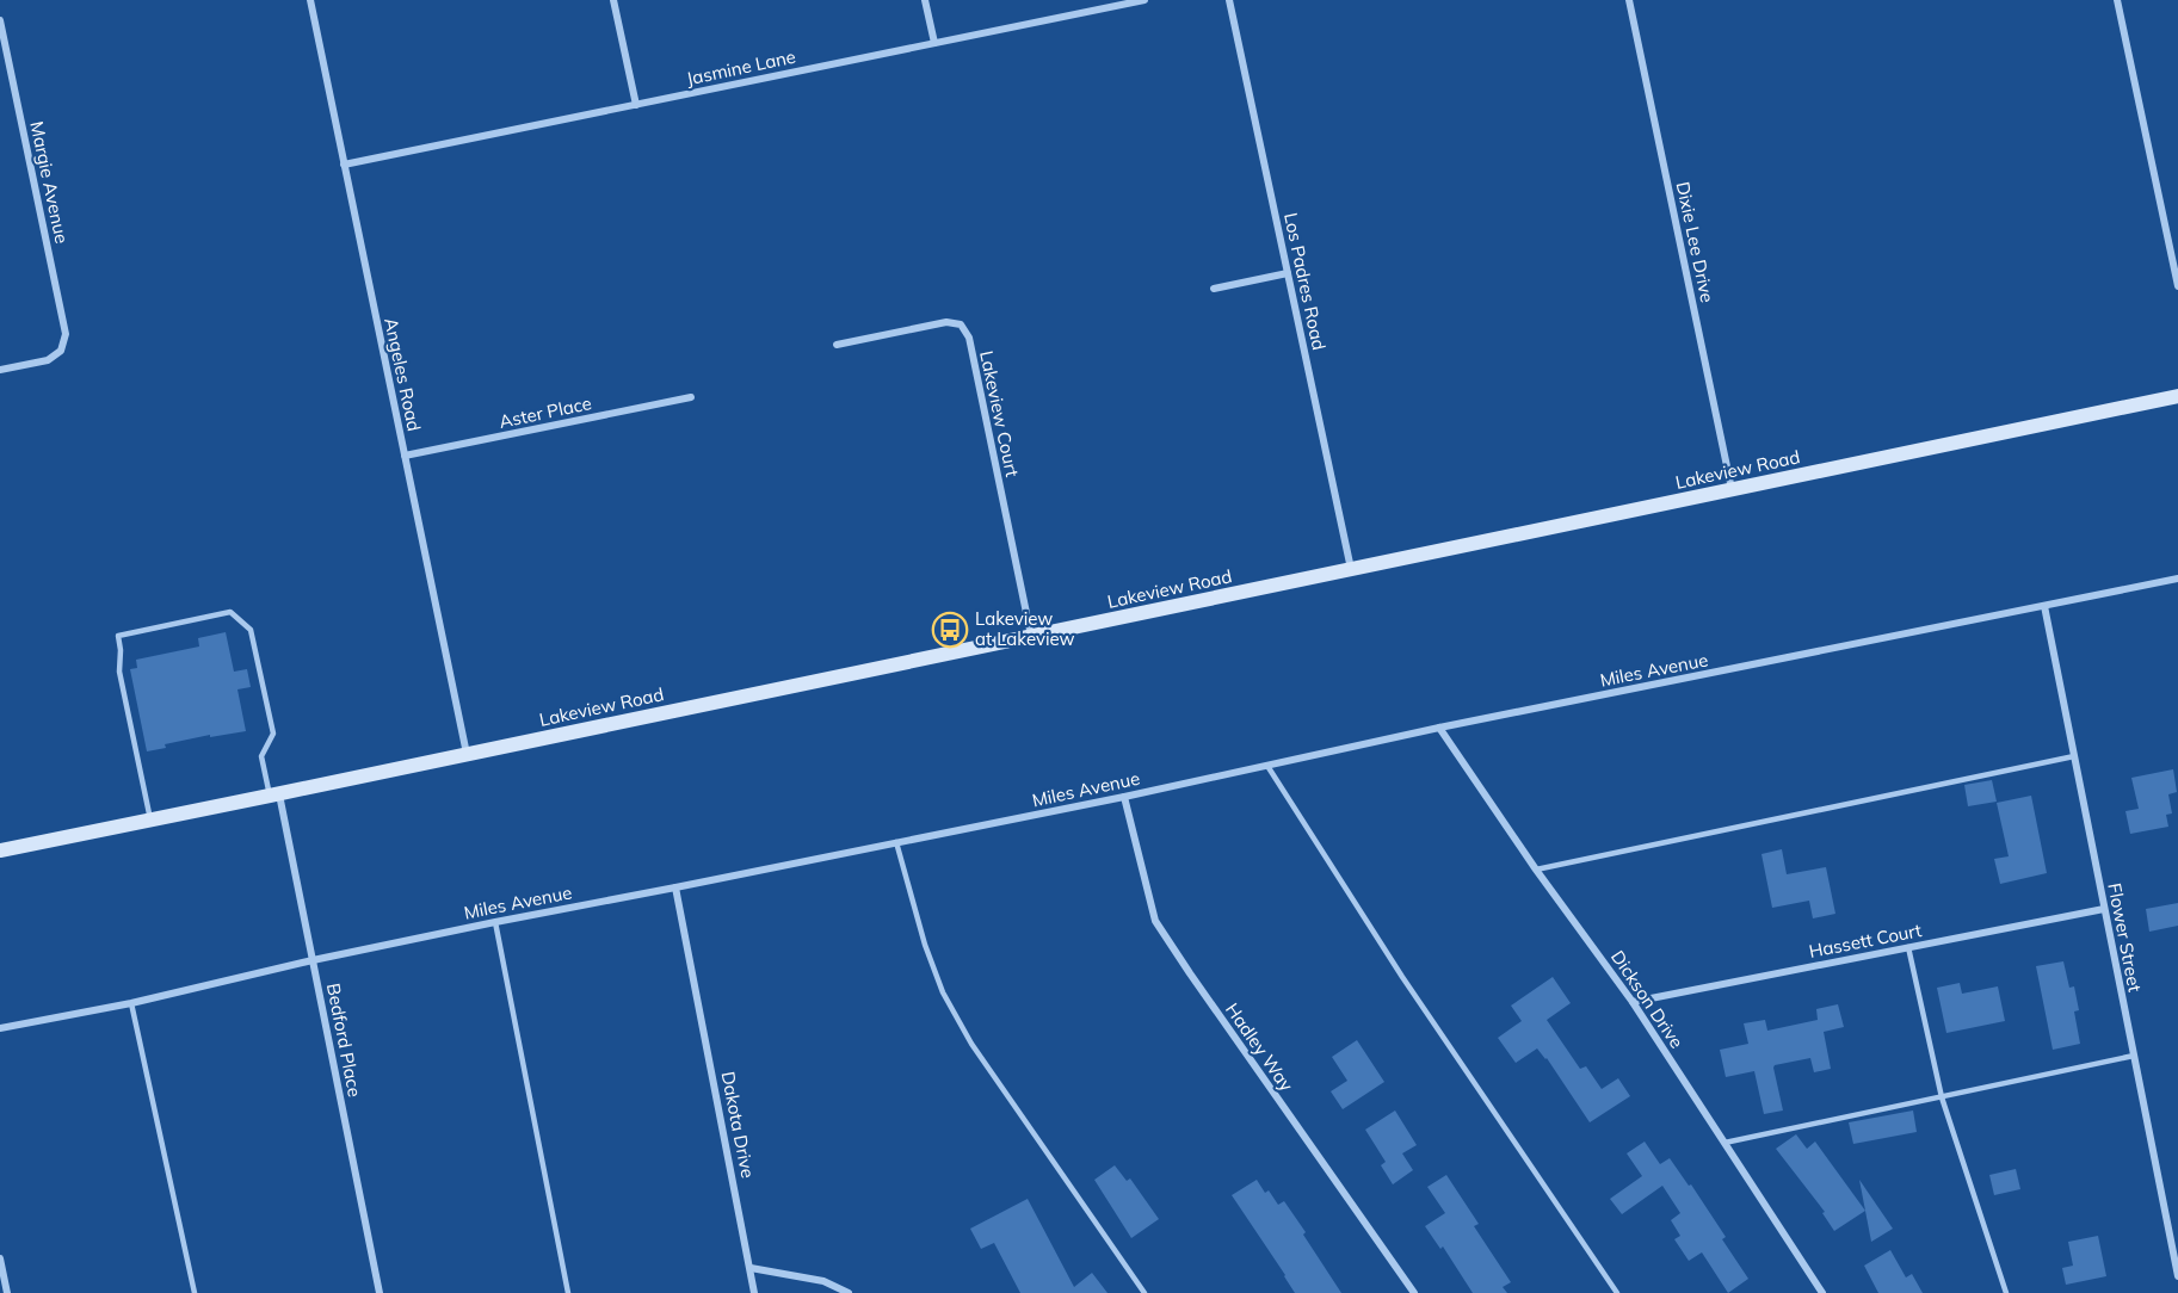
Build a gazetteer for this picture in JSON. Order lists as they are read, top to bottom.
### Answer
{
  "streets": {
    "main road": ["Lakeview Road"],
    "street": [
      "Jasmine Lane",
      "Margie Avenue",
      "Dixie Lee Drive",
      "Los Padres Road",
      "Angeles Road",
      "Aster Place",
      "Lakeview Court",
      "Miles Avenue",
      "Flower Street",
      "Hassett Court",
      "Dickson Drive",
      "Bedford Place",
      "Hadley Way",
      "Dakota Drive"
    ]
  },
  "crossings": [
    ["Jasmine Lane", "Angeles Road"],
    ["Dixie Lee Drive", "Lakeview Road"],
    ["Los Padres Road", "Lakeview Road"],
    ["Angeles Road", "Aster Place"],
    ["Angeles Road", "Lakeview Road"],
    ["Lakeview Court", "Lakeview Road"],
    ["Lakeview Road", "Bedford Place"],
    ["Miles Avenue", "Flower Street"],
    ["Miles Avenue", "Dickson Drive"],
    ["Miles Avenue", "Bedford Place"],
    ["Miles Avenue", "Hadley Way"],
    ["Miles Avenue", "Dakota Drive"],
    ["Flower Street", "Hassett Court"],
    ["Hassett Court", "Dickson Drive"]
  ],
  "places": {
    "bus stop": ["Lakeview at Lakeview"]
  }
}
